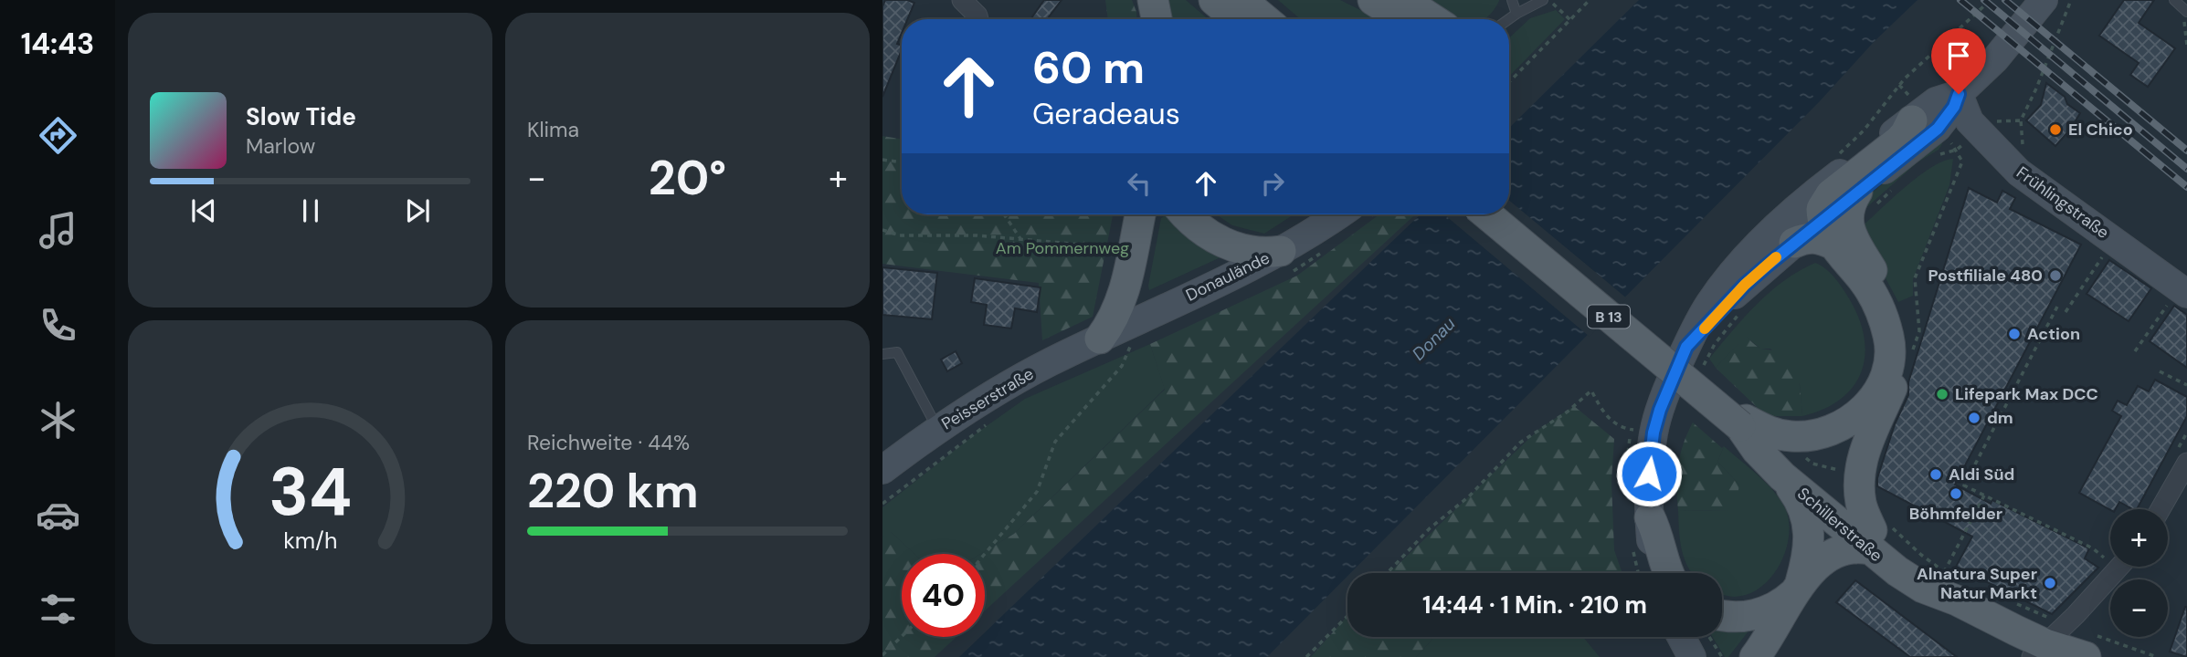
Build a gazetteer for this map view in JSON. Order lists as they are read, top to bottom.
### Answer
{
  "streets": {
    "main road": ["B 13", "Schillerstraße"],
    "street": ["Frühlingstraße", "Donaulände", "Peisserstraße"]
  },
  "crossings": [
    ["Donaulände", "Peisserstraße"],
    ["B 13", "Schillerstraße"]
  ],
  "water": ["Donau"],
  "parks": ["Am Pommernweg"],
  "places": [
    "El Chico",
    "Postfiliale 480",
    "Action",
    "Lifepark Max DCC",
    "dm",
    "Aldi Süd",
    "Böhmfelder",
    "Alnatura Super Natur Markt"
  ],
  "page": {
    "tabs": "14:43",
    "tile": [
      "Klima",
      ["Reichweite · 44%", "220 km"]
    ],
    "turn": ["60 m", "Geradeaus"],
    "song": ["Slow Tide", "Marlow"],
    "heat": ["−", "20°", "+"],
    "map_buttons": ["+", "−"],
    "limit": "40",
    "trip": "14:44 · 1 Min. · 210 m",
    "gauge": ["34", "km/h"]
  }
}
